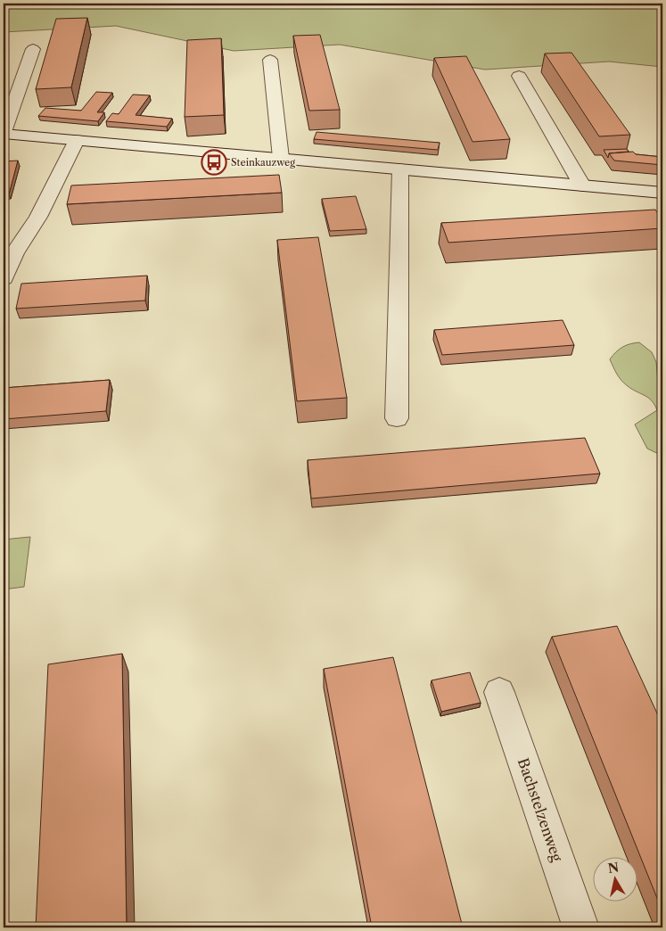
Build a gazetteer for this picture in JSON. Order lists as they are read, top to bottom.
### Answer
{
  "streets": {
    "street": ["Bachstelzenweg"]
  },
  "places": {
    "bus stop": ["Steinkauzweg"]
  },
  "north": "top"
}
